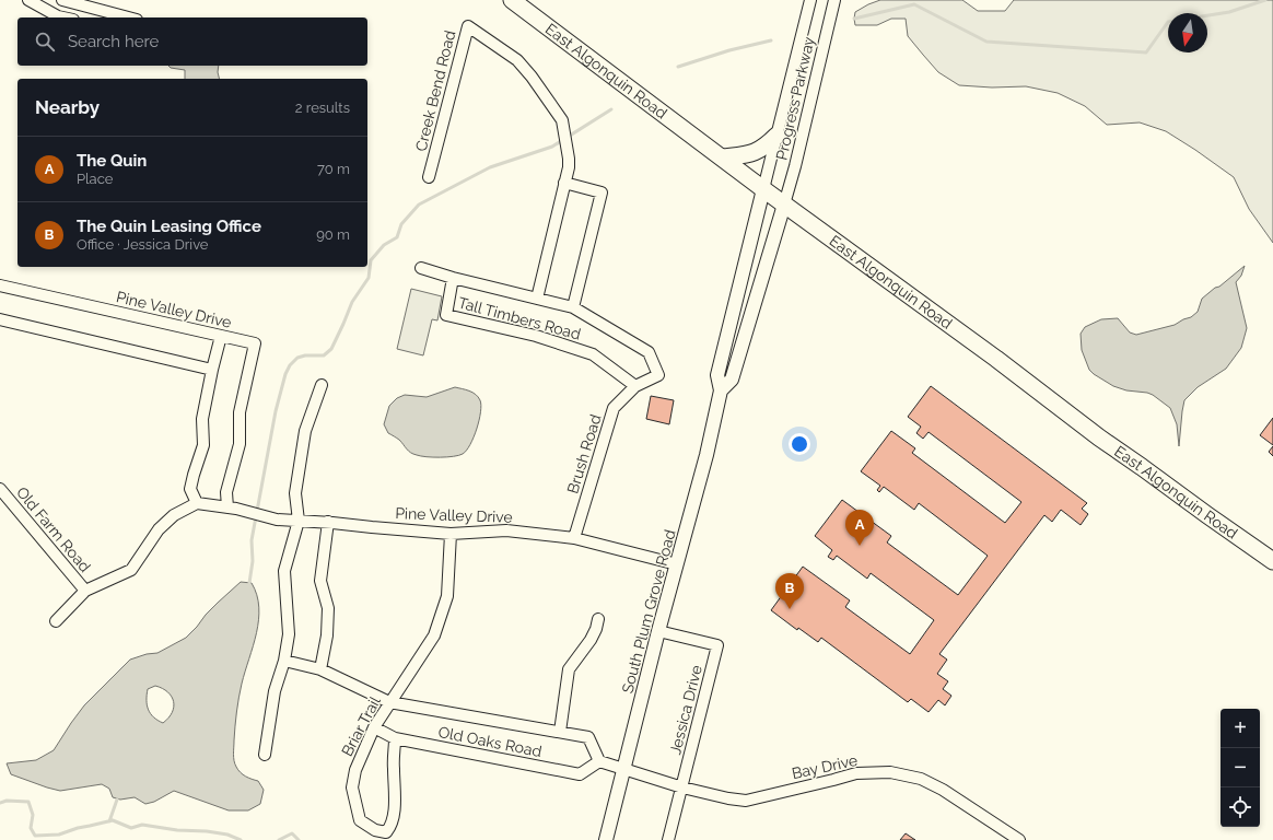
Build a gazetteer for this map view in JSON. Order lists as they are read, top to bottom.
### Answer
{
  "streets": {
    "main road": ["East Algonquin Road"],
    "street": [
      "Creek Bend Road",
      "Progress Parkway",
      "Pine Valley Drive",
      "Tall Timbers Road",
      "Brush Road",
      "Old Farm Road",
      "South Plum Grove Road",
      "Jessica Drive",
      "Briar Trail",
      "Old Oaks Road",
      "Bay Drive"
    ]
  },
  "crossings": [
    ["East Algonquin Road", "Progress Parkway"],
    ["East Algonquin Road", "South Plum Grove Road"],
    ["Creek Bend Road", "Tall Timbers Road"],
    ["Progress Parkway", "South Plum Grove Road"],
    ["Pine Valley Drive", "Brush Road"],
    ["Pine Valley Drive", "South Plum Grove Road"],
    ["Pine Valley Drive", "Briar Trail"],
    ["Tall Timbers Road", "Brush Road"],
    ["South Plum Grove Road", "Jessica Drive"],
    ["South Plum Grove Road", "Bay Drive"],
    ["Jessica Drive", "Bay Drive"],
    ["Briar Trail", "Old Oaks Road"]
  ],
  "north": "bottom",
  "page": {
    "search": "Search here",
    "heading": ["Nearby", "2 results"],
    "list": [
      {
        "mark": "A",
        "name": "The Quin",
        "note": "Place",
        "value": "70 m"
      },
      {
        "mark": "B",
        "name": "The Quin Leasing Office",
        "note": "Office · Jessica Drive",
        "value": "90 m"
      }
    ],
    "pins": ["A", "B"],
    "map_buttons": ["+", "−"]
  }
}
